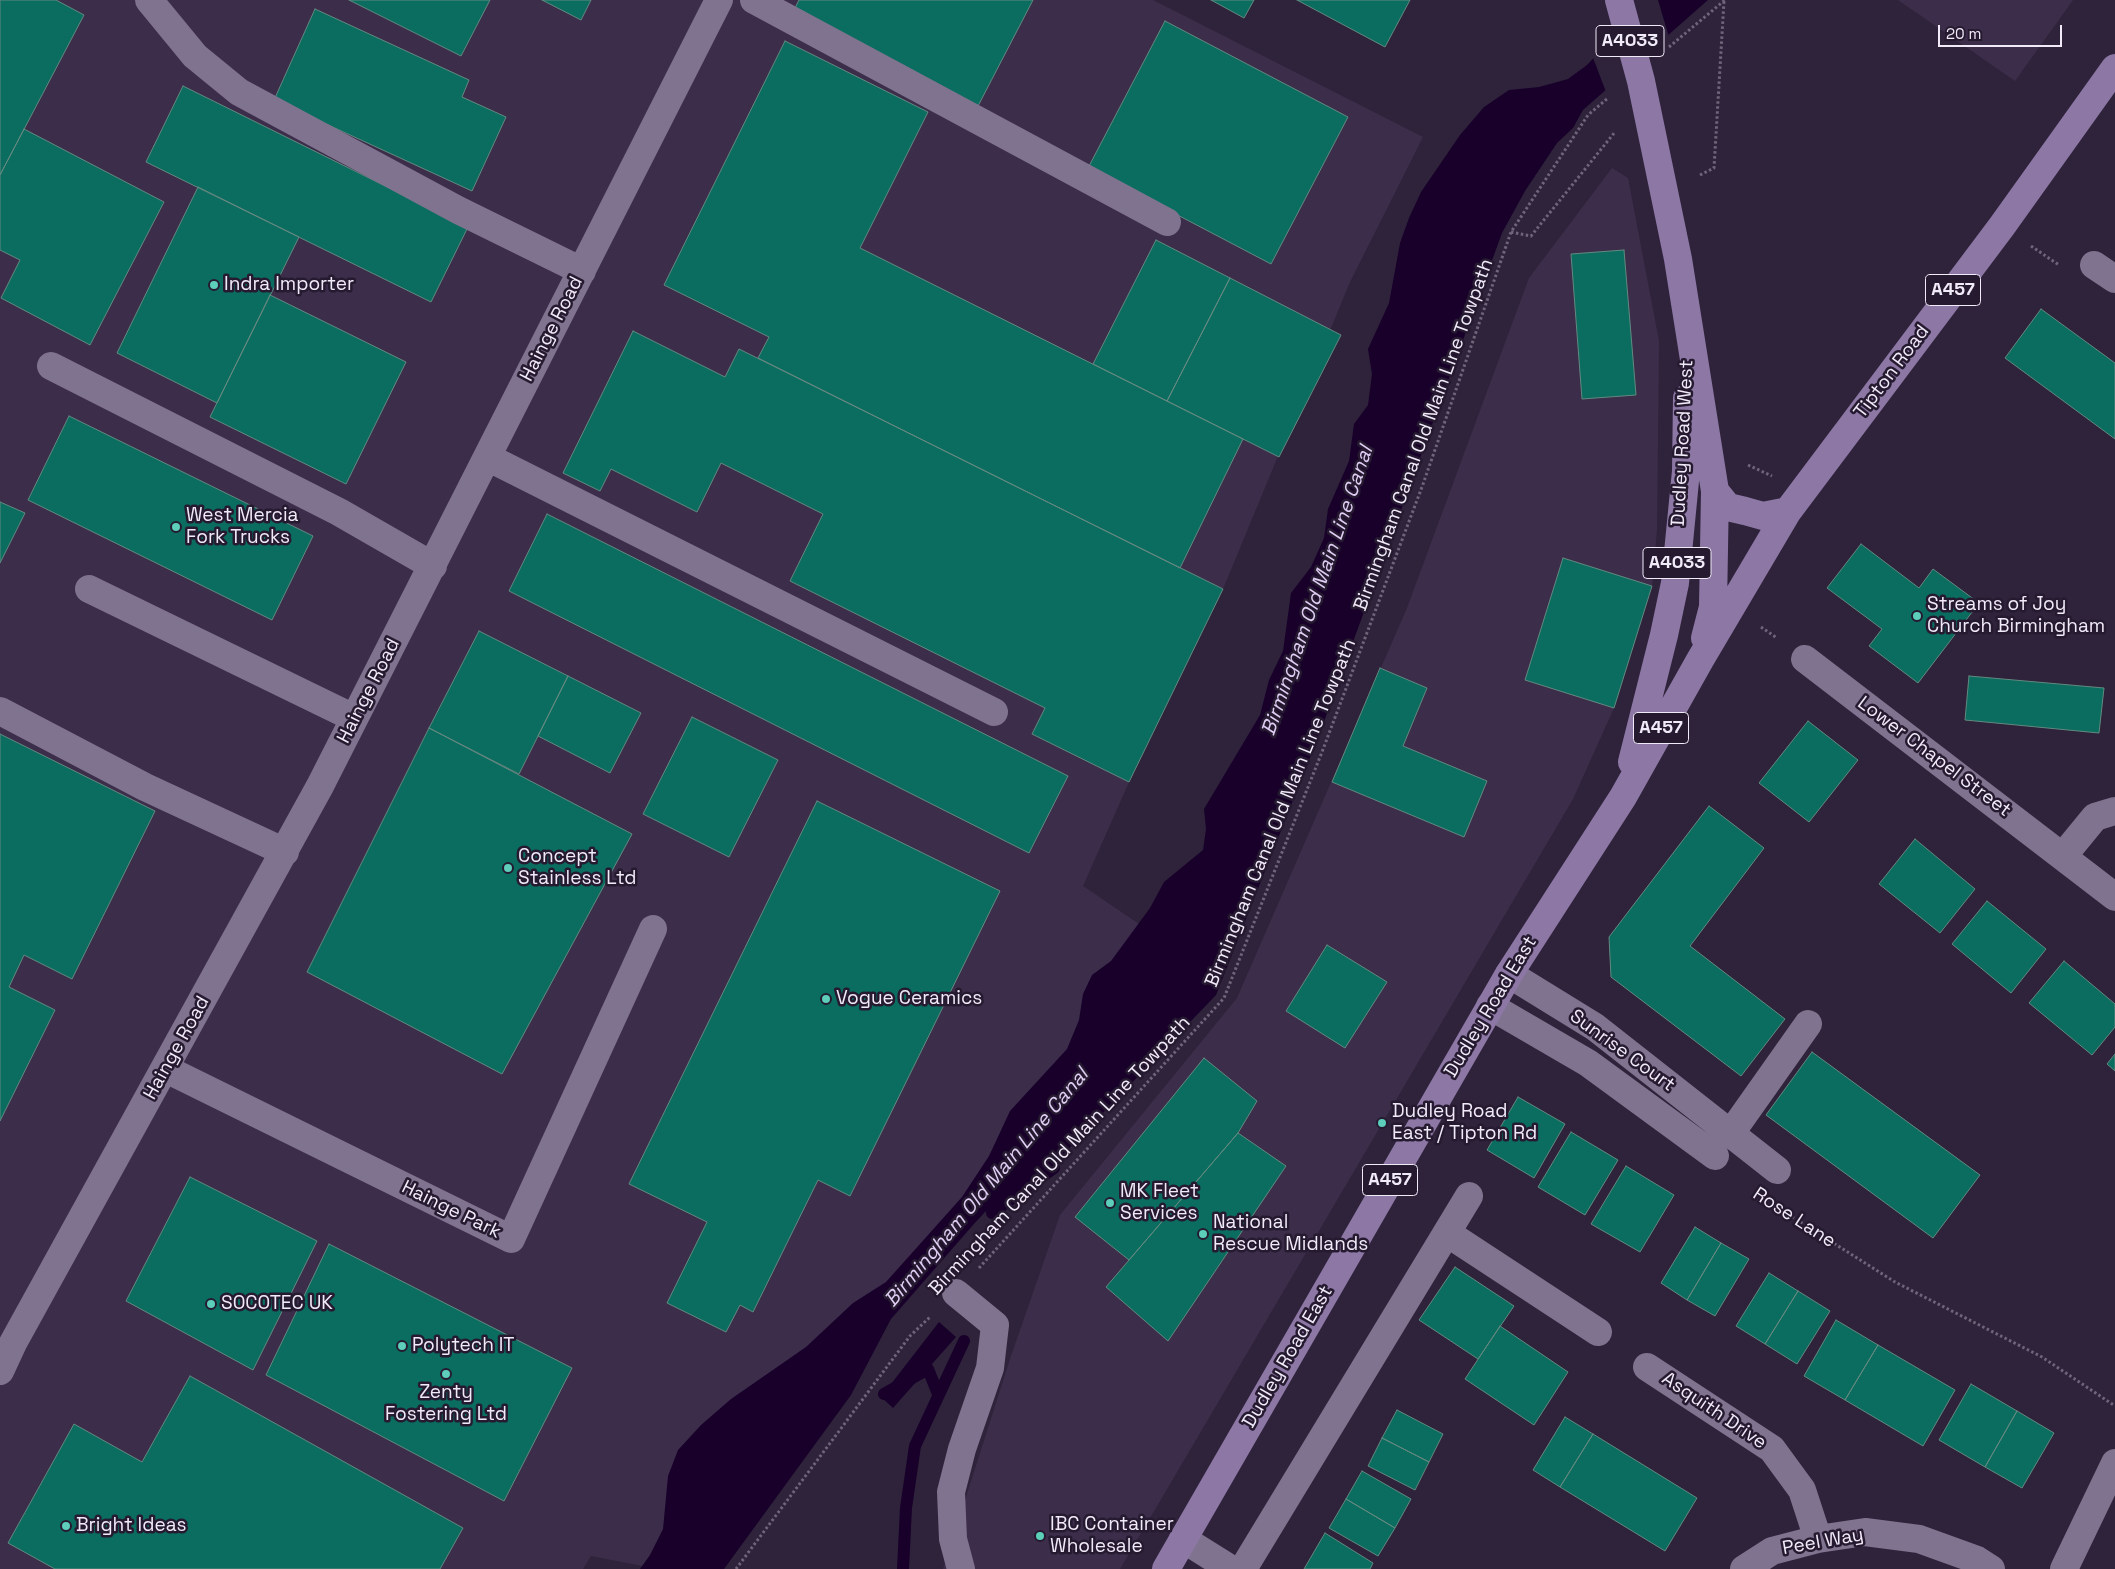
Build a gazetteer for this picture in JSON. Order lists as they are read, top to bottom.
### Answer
{
  "streets": {
    "main road": [
      "A4033",
      "A457",
      "Tipton Road",
      "Dudley Road West",
      "Dudley Road East"
    ],
    "street": [
      "Hainge Road",
      "Lower Chapel Street",
      "Sunrise Court",
      "Hainge Park",
      "Asquith Drive",
      "Peel Way"
    ],
    "path": ["Birmingham Canal Old Main Line Towpath", "Rose Lane"]
  },
  "crossings": [
    ["Hainge Road", "Hainge Park"],
    ["Tipton Road", "Dudley Road West"],
    ["Tipton Road", "Dudley Road East"],
    ["Dudley Road West", "Dudley Road East"],
    ["Dudley Road East", "Sunrise Court"],
    ["Asquith Drive", "Peel Way"]
  ],
  "water": ["Birmingham Old Main Line Canal"],
  "places": [
    "Indra Importer",
    "West Mercia Fork Trucks",
    "Streams of Joy Church Birmingham",
    "Concept Stainless Ltd",
    "Vogue Ceramics",
    "Dudley Road East / Tipton Rd",
    "MK Fleet Services",
    "National Rescue Midlands",
    "SOCOTEC UK",
    "Polytech IT",
    "Zenty Fostering Ltd",
    "Bright Ideas",
    "IBC Container Wholesale"
  ],
  "scale_bar": "20 m"
}
